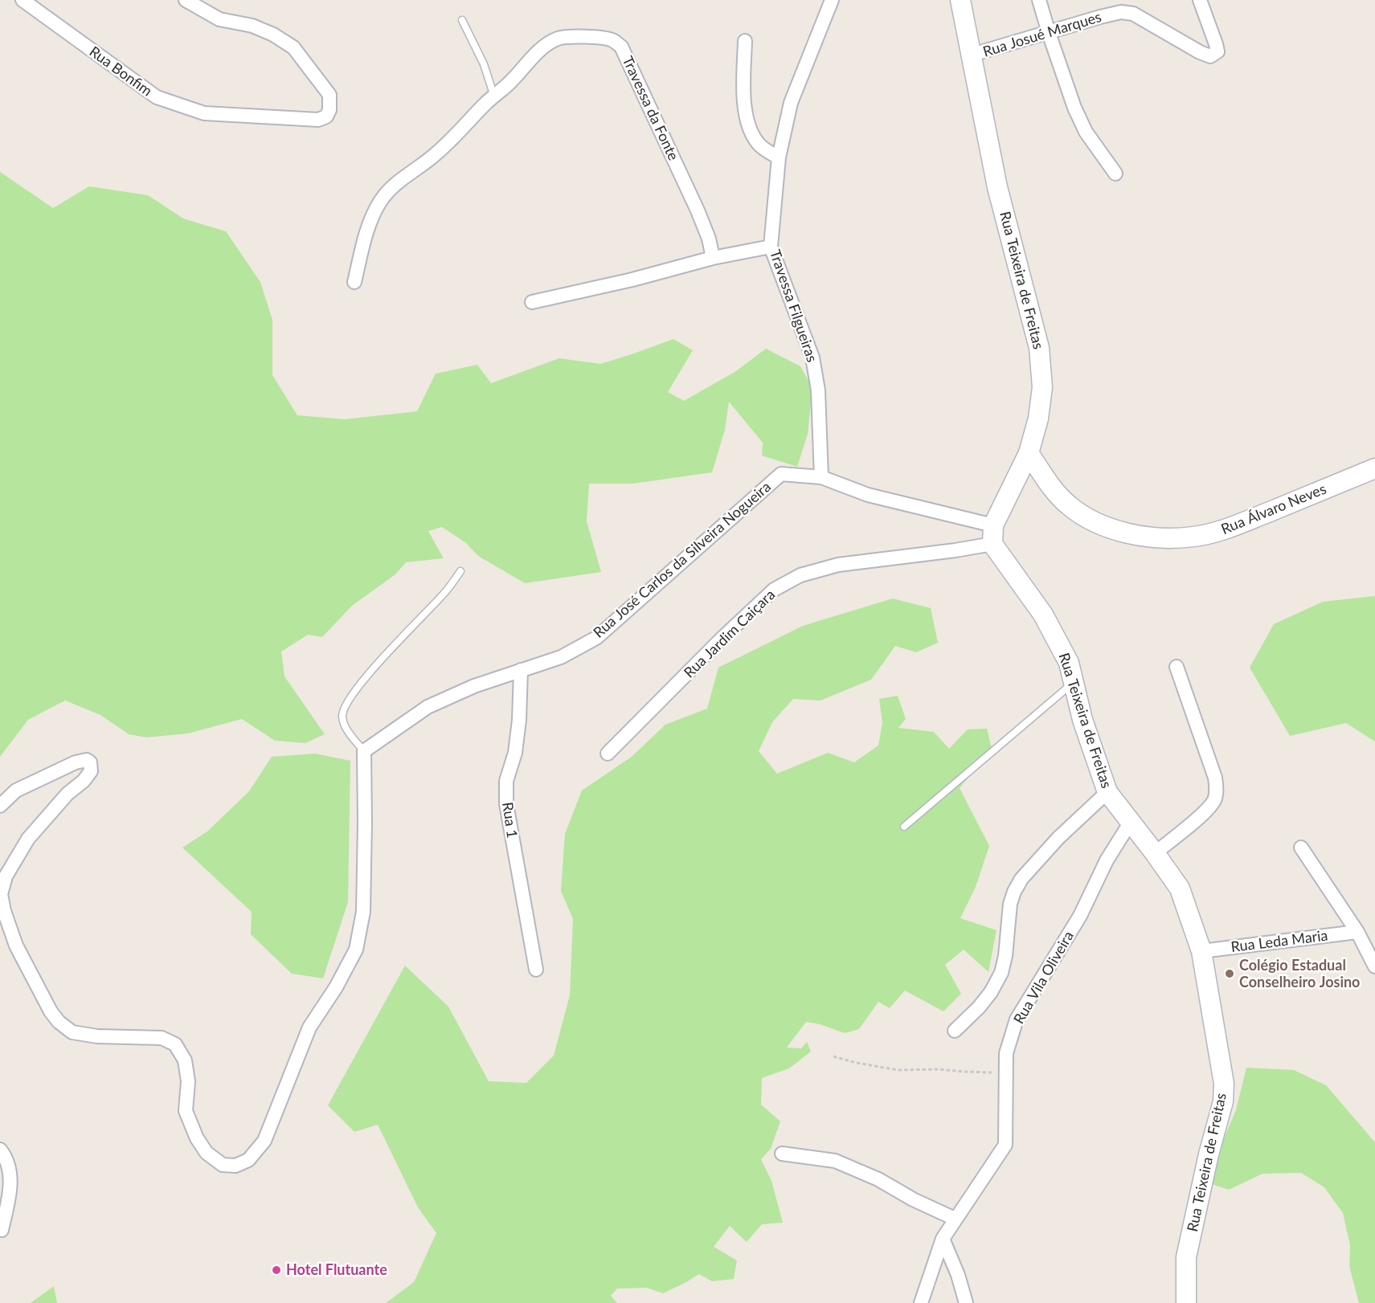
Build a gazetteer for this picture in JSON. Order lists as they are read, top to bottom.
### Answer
{
  "streets": {
    "street": [
      "Rua Josué Marques",
      "Rua Bonfim",
      "Travessa da Fonte",
      "Rua Teixeira de Freitas",
      "Travessa Filgueiras",
      "Rua Álvaro Neves",
      "Rua José Carlos da Silveira Nogueira",
      "Rua Jardim Caiçara",
      "Rua 1",
      "Rua Leda Maria",
      "Rua Vila Oliveira"
    ]
  },
  "crossings": [
    ["Rua Josué Marques", "Rua Teixeira de Freitas"],
    ["Rua Teixeira de Freitas", "Rua Álvaro Neves"],
    ["Rua Teixeira de Freitas", "Rua José Carlos da Silveira Nogueira"],
    ["Rua Teixeira de Freitas", "Rua Jardim Caiçara"],
    ["Rua Teixeira de Freitas", "Rua Leda Maria"],
    ["Rua Teixeira de Freitas", "Rua Vila Oliveira"],
    ["Travessa Filgueiras", "Rua José Carlos da Silveira Nogueira"],
    ["Rua José Carlos da Silveira Nogueira", "Rua Jardim Caiçara"],
    ["Rua José Carlos da Silveira Nogueira", "Rua 1"]
  ],
  "places": ["Colégio Estadual Conselheiro Josino", "Hotel Flutuante"]
}
